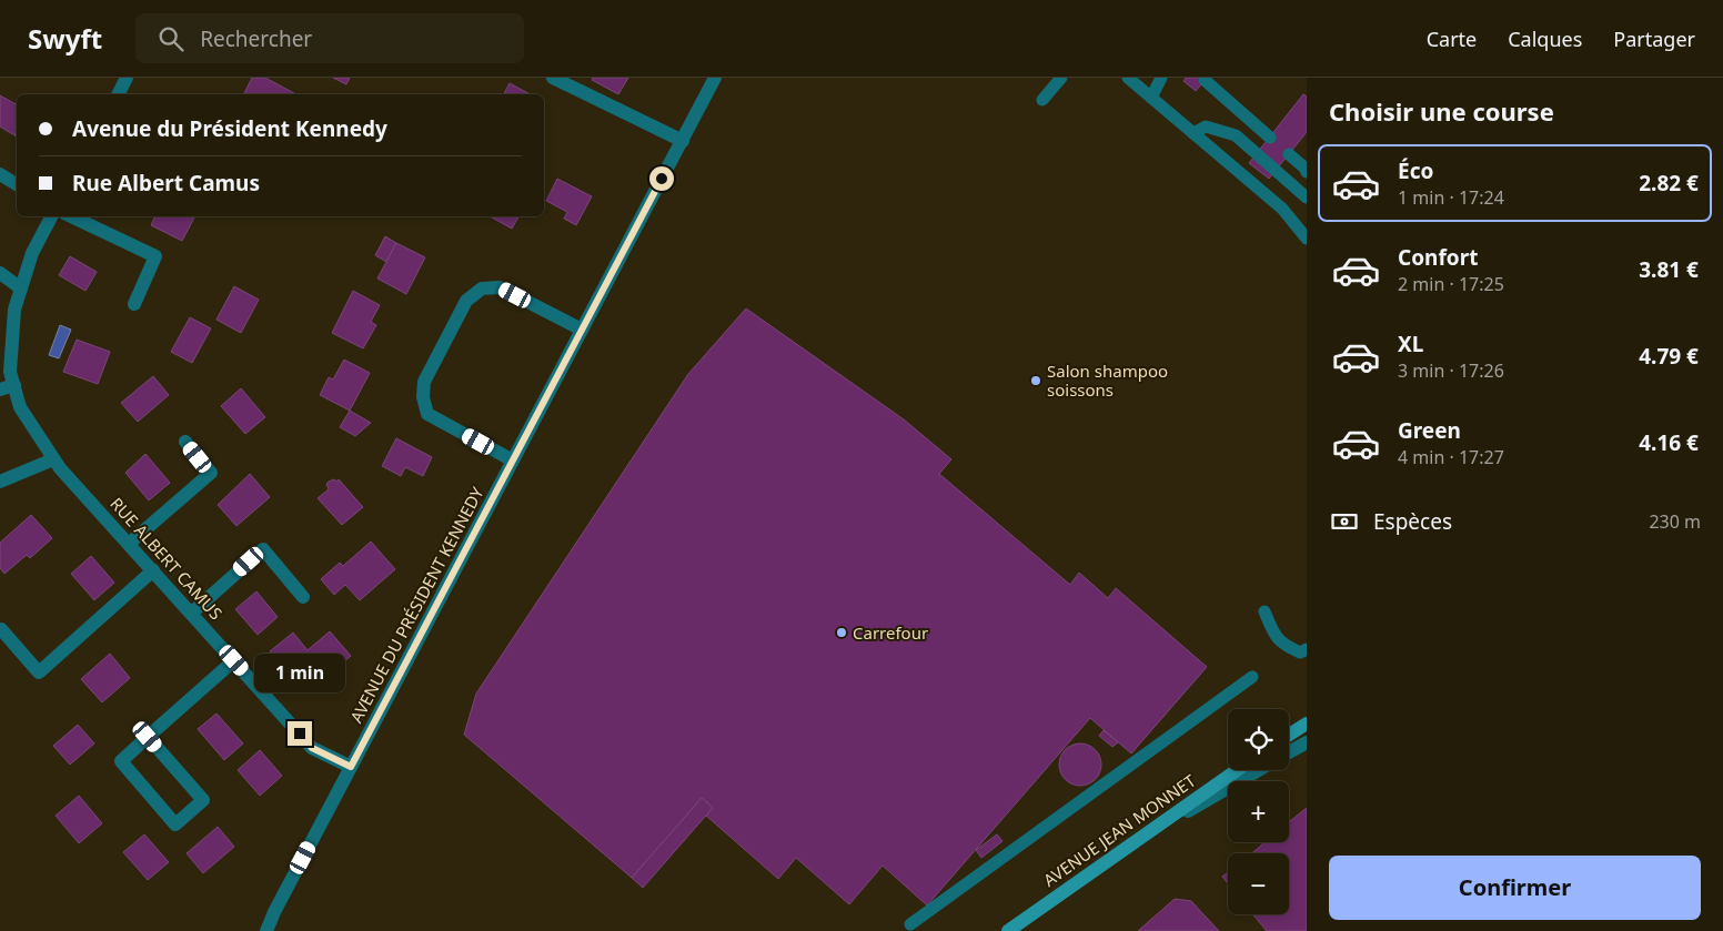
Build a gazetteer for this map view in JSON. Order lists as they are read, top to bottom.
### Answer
{
  "streets": {
    "main road": ["AVENUE JEAN MONNET"],
    "street": ["RUE ALBERT CAMUS", "AVENUE DU PRÉSIDENT KENNEDY"]
  },
  "crossings": [
    ["RUE ALBERT CAMUS", "AVENUE DU PRÉSIDENT KENNEDY"]
  ],
  "places": ["Salon shampoo soissons", "Carrefour"],
  "page": {
    "header": "Swyft",
    "search": "Rechercher",
    "nav": ["Carte", "Calques", "Partager"],
    "heading": "Choisir une course",
    "banner": ["Avenue du Président Kennedy", "Rue Albert Camus"],
    "list": [
      {
        "name": "Éco",
        "note": "1 min · 17:24",
        "value": "2.82 €"
      },
      {
        "name": "Confort",
        "note": "2 min · 17:25",
        "value": "3.81 €"
      },
      {
        "name": "XL",
        "note": "3 min · 17:26",
        "value": "4.79 €"
      },
      {
        "name": "Green",
        "note": "4 min · 17:27",
        "value": "4.16 €"
      }
    ],
    "pay": ["Espèces", "230 m"],
    "bubble": "1 min",
    "map_buttons": ["+", "−"],
    "buttons": "Confirmer"
  }
}
